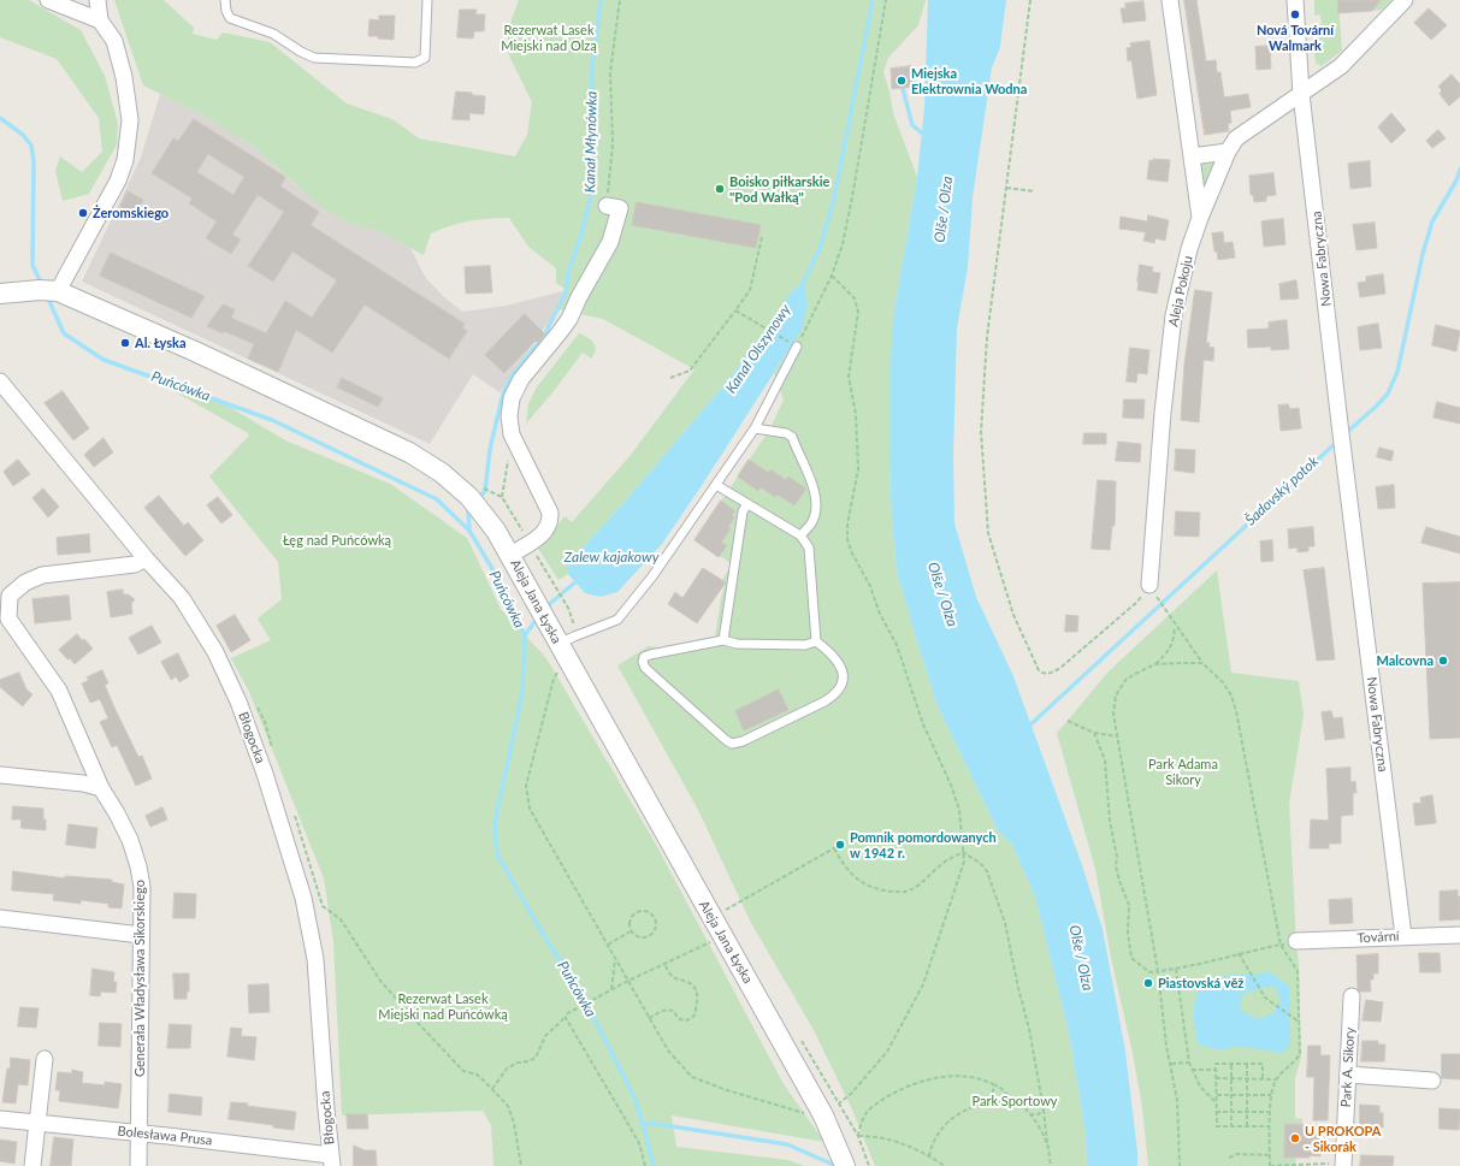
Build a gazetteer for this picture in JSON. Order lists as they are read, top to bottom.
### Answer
{
  "streets": {
    "street": [
      "Nowa Fabryczna",
      "Aleja Pokoju",
      "Aleja Jana Łyska",
      "Błogocka",
      "Tovární",
      "Generała Władysława Sikorskiego",
      "Park A. Sikory",
      "Bolesława Prusa"
    ]
  },
  "crossings": [
    ["Nowa Fabryczna", "Tovární"],
    ["Błogocka", "Generała Władysława Sikorskiego"],
    ["Błogocka", "Bolesława Prusa"],
    ["Generała Władysława Sikorskiego", "Bolesława Prusa"]
  ],
  "water": [
    "Kanał Młynówka",
    "Olše / Olza",
    "Kanał Olszynowy",
    "Puńcówka",
    "Šadovský potok",
    "Zalew kajakowy"
  ],
  "parks": [
    "Rezerwat Lasek Miejski nad Olzą",
    "Łęg nad Puńcówką",
    "Park Adama Sikory",
    "Rezerwat Lasek Miejski nad Puńcówką",
    "Park Sportowy"
  ],
  "places": [
    "Nová Tovární Walmark",
    "Miejska Elektrownia Wodna",
    "Boisko piłkarskie \"Pod Wałką\"",
    "Żeromskiego",
    "Al. Łyska",
    "Malcovna",
    "Pomnik pomordowanych w 1942 r.",
    "Piastovská věž",
    "U PROKOPA - Sikorák"
  ]
}
